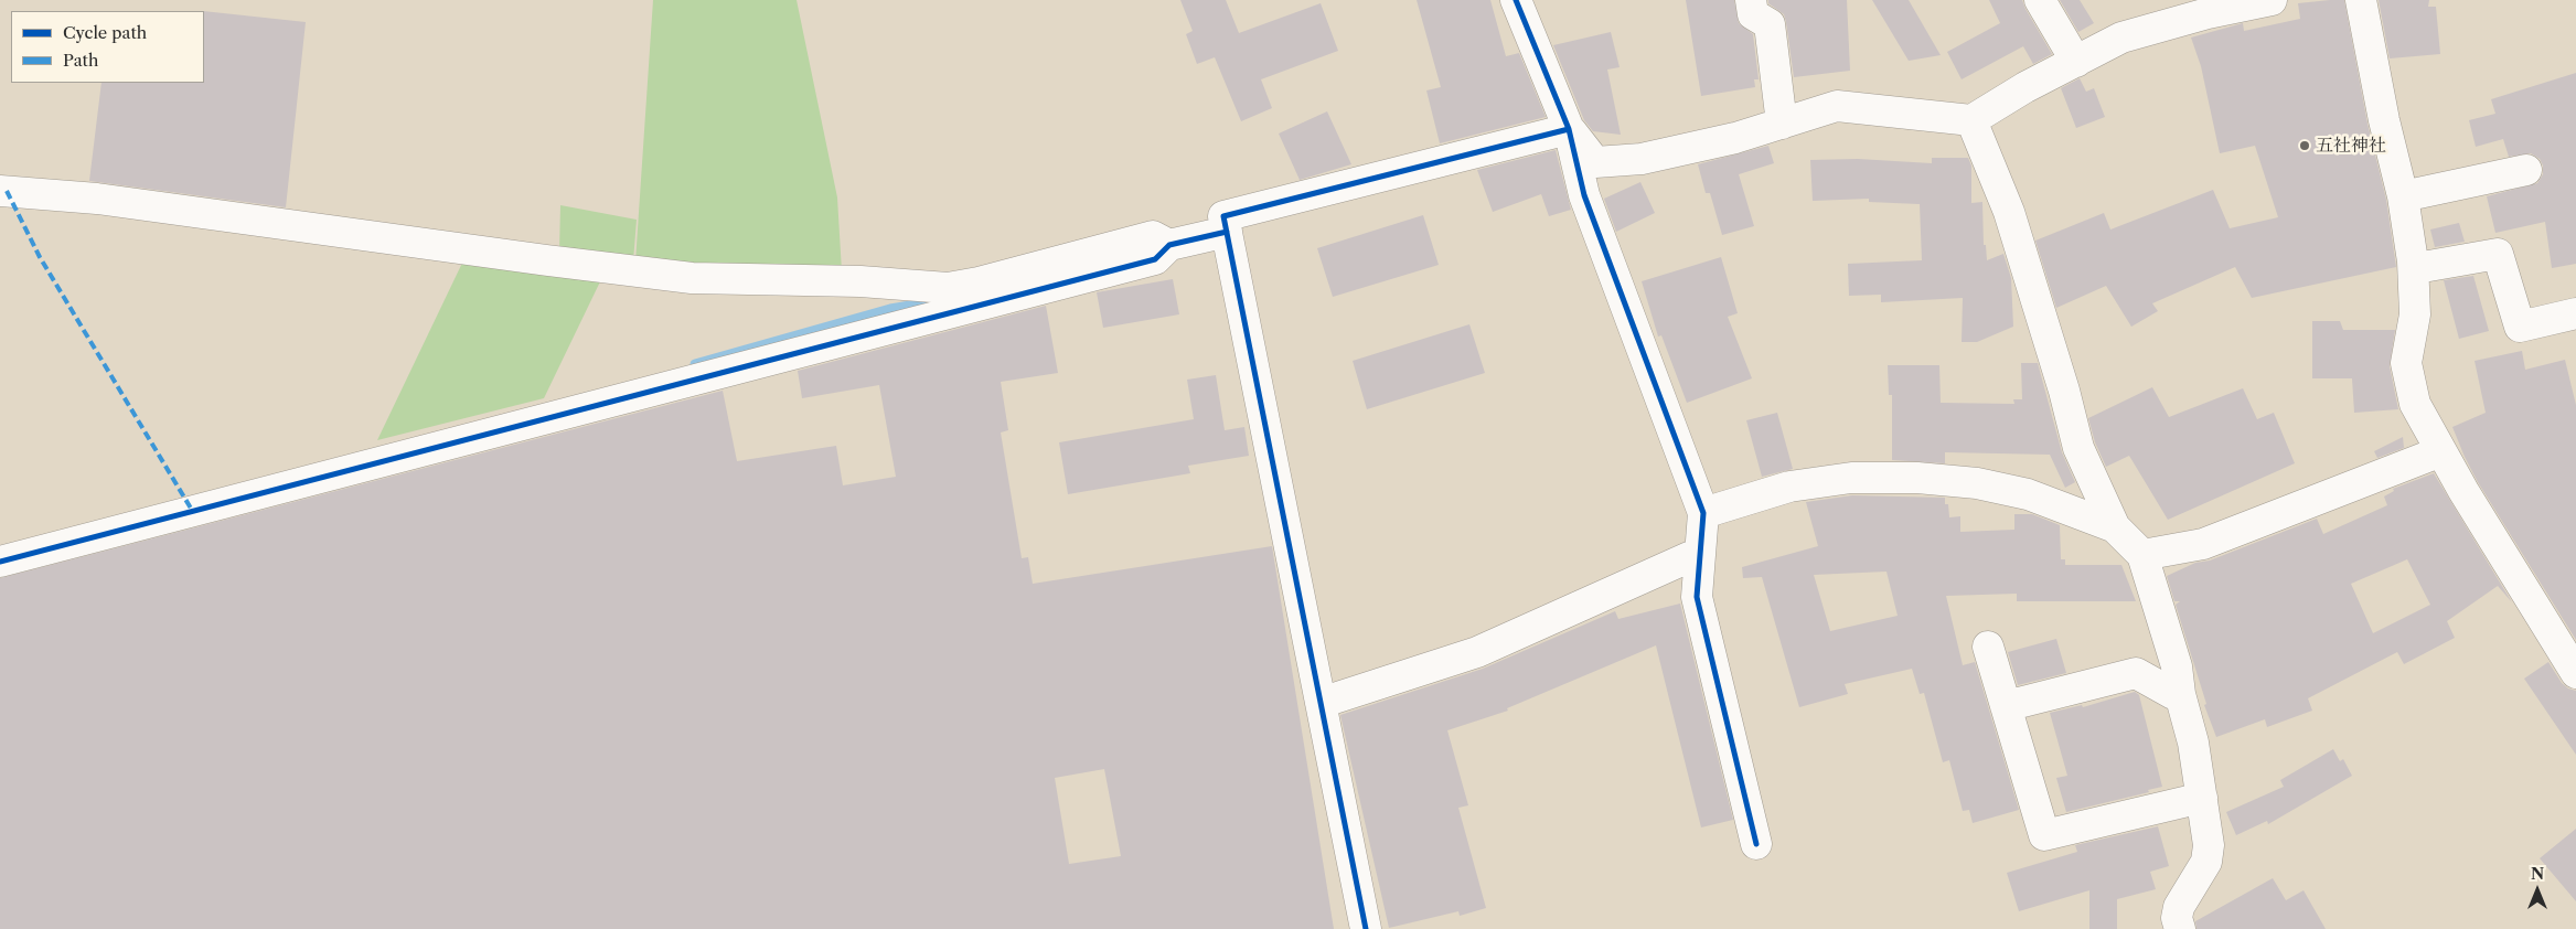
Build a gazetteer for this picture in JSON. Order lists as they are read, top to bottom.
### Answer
{
  "places": ["五社神社"],
  "legend": ["Cycle path", "Path"],
  "north": "top"
}
